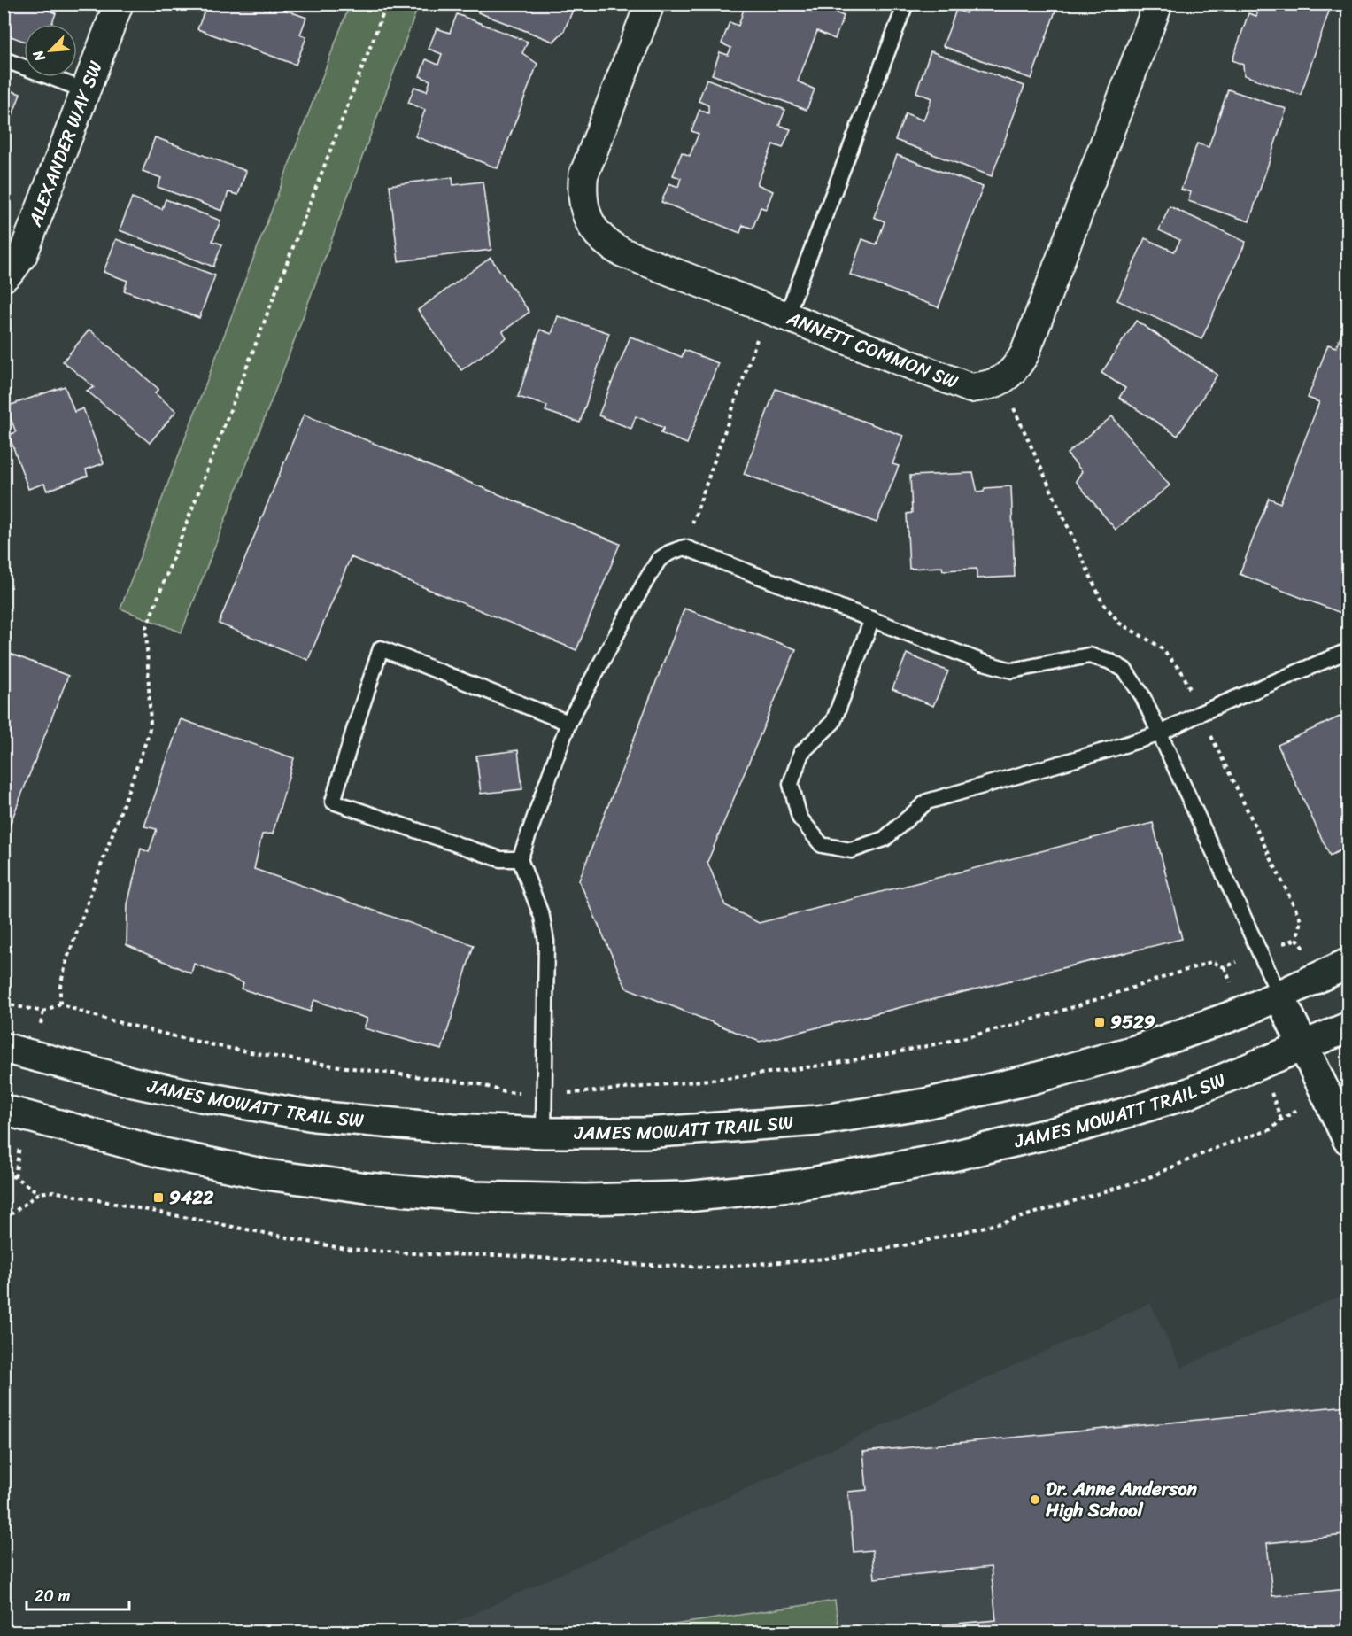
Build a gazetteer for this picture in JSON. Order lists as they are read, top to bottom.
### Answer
{
  "streets": {
    "main road": ["JAMES MOWATT TRAIL SW"],
    "street": ["ALEXANDER WAY SW", "ANNETT COMMON SW"]
  },
  "places": {
    "transit": ["9529", "9422"],
    "other": ["Dr. Anne Anderson High School"]
  },
  "scale_bar": "20 m",
  "north": "bottom left"
}
